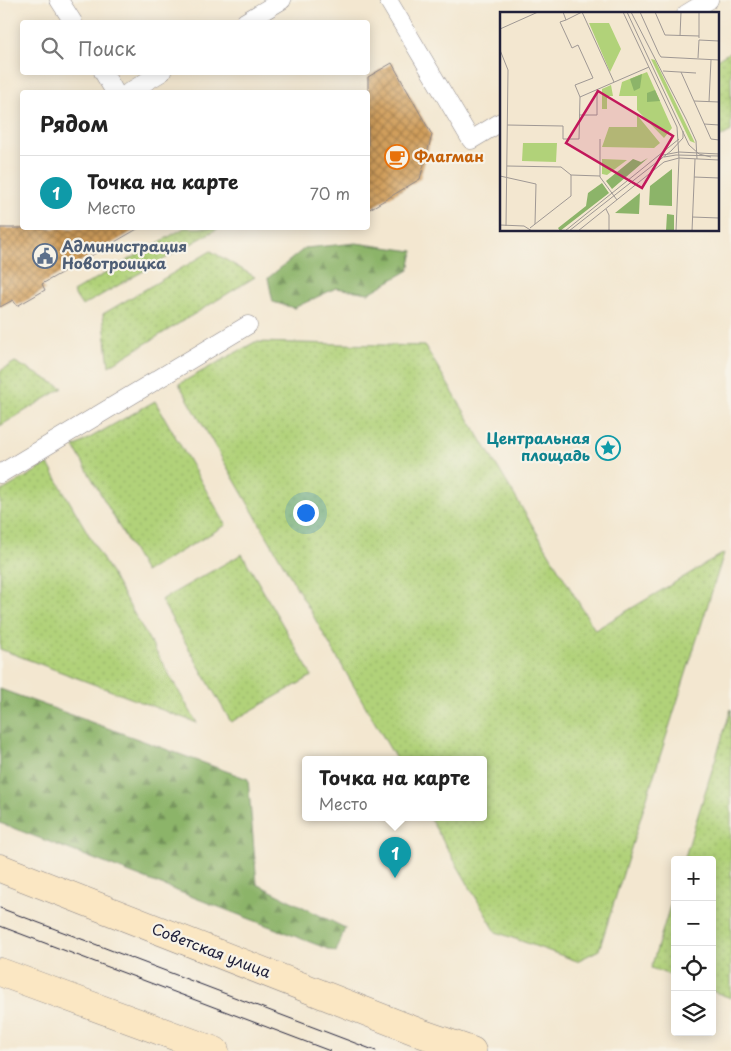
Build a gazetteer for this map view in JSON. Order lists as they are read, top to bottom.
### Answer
{
  "streets": {
    "main road": ["Советская улица"]
  },
  "places": {
    "cafe": ["Флагман"],
    "public building": ["Администрация Новотроицка"],
    "place": ["Центральная площадь"]
  },
  "page": {
    "search": "Поиск",
    "heading": "Рядом",
    "list": [
      {
        "mark": "1",
        "name": "Точка на карте",
        "note": "Место",
        "value": "70 m"
      }
    ],
    "popup": ["Точка на карте", "Место"],
    "pins": "1",
    "map_buttons": ["+", "−"]
  }
}
